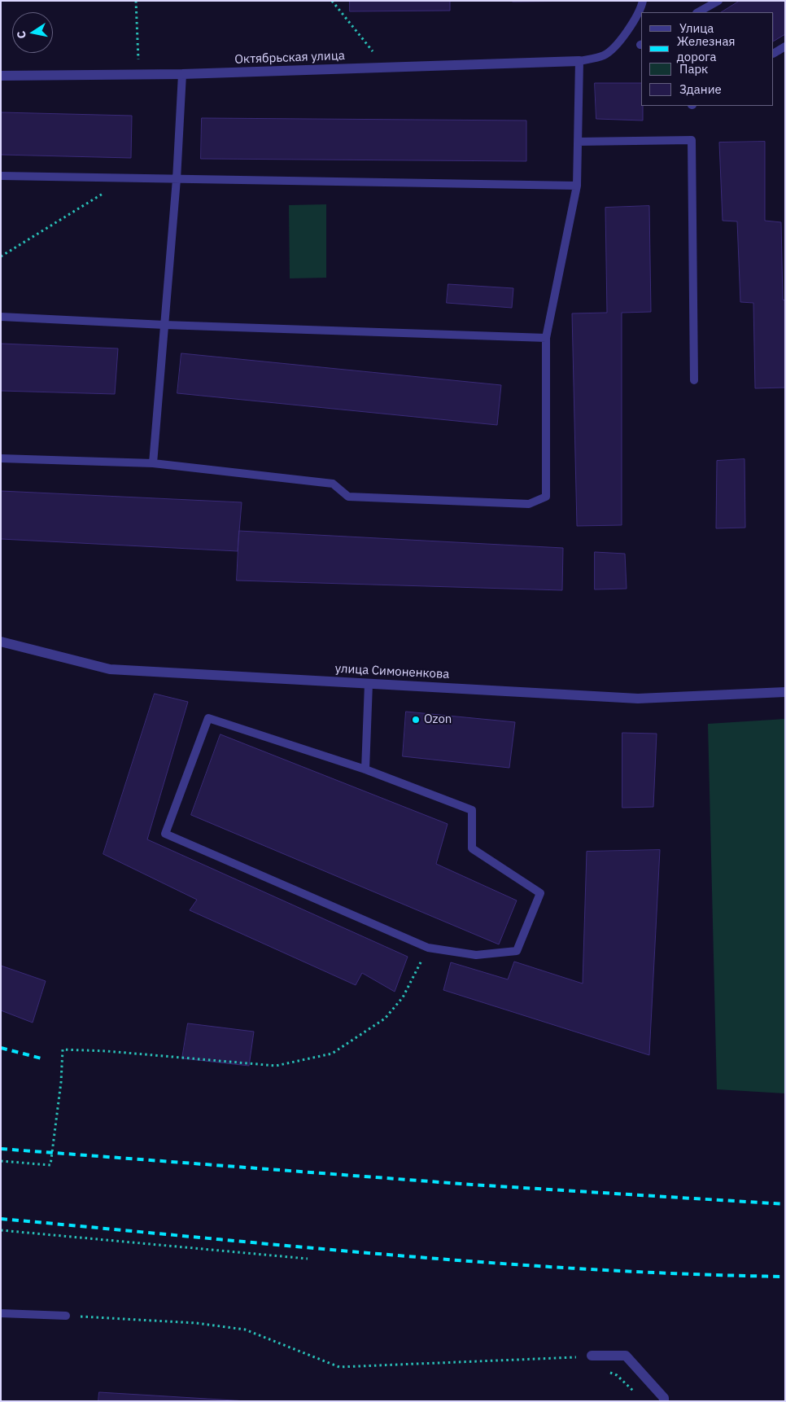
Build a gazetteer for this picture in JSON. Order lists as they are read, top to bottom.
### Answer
{
  "streets": {
    "street": ["Октябрьская улица", "улица Симоненкова"]
  },
  "places": ["Ozon"],
  "legend": [
    "Улица",
    "Железная дорога",
    "Парк",
    "Здание"
  ],
  "north": "left"
}
